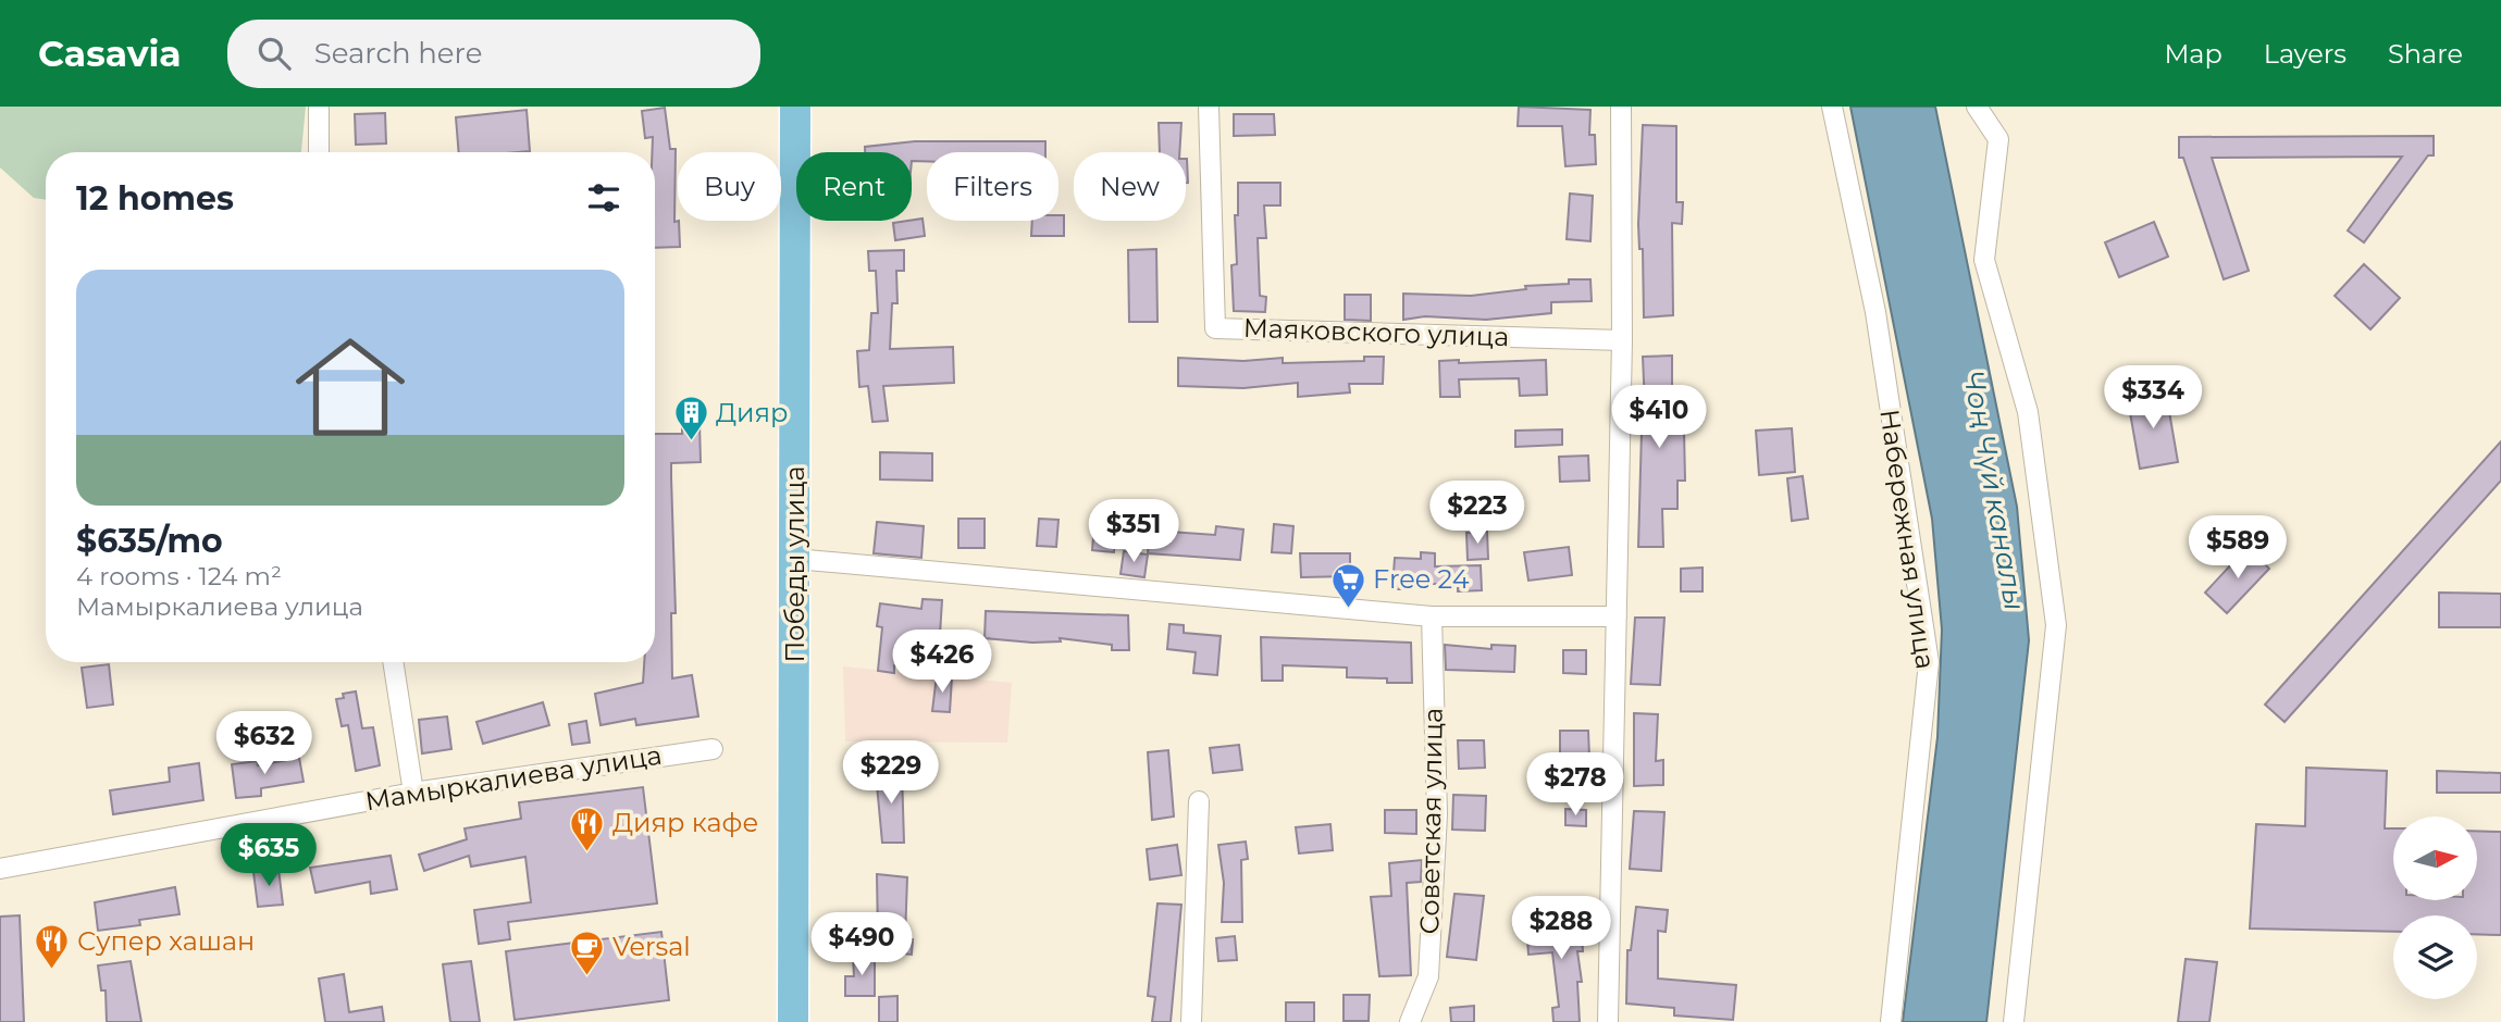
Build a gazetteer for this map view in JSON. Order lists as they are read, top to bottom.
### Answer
{
  "streets": {
    "main road": ["Победы улица"],
    "street": [
      "Маяковского улица",
      "Набережная улица",
      "Мамыркалиева улица",
      "Советская улица"
    ]
  },
  "water": ["Чоң Чүй каналы"],
  "places": {
    "building": ["Дияр"],
    "supermarket": ["Free 24"],
    "restaurant": ["Дияр кафе", "Супер хашан"],
    "cafe": ["Versal"]
  },
  "north": "right",
  "page": {
    "header": "Casavia",
    "search": "Search here",
    "nav": ["Map", "Layers", "Share"],
    "chip": [
      "Buy",
      "Rent",
      "Filters",
      "New"
    ],
    "heading": "12 homes",
    "list": [
      {
        "name": "$635/mo",
        "note": "4 rooms · 124 m² · Мамыркалиева улица"
      }
    ],
    "price": [
      "$334",
      "$410",
      "$223",
      "$351",
      "$589",
      "$426",
      "$632",
      "$229",
      "$278",
      "$635",
      "$288",
      "$490"
    ]
  }
}
